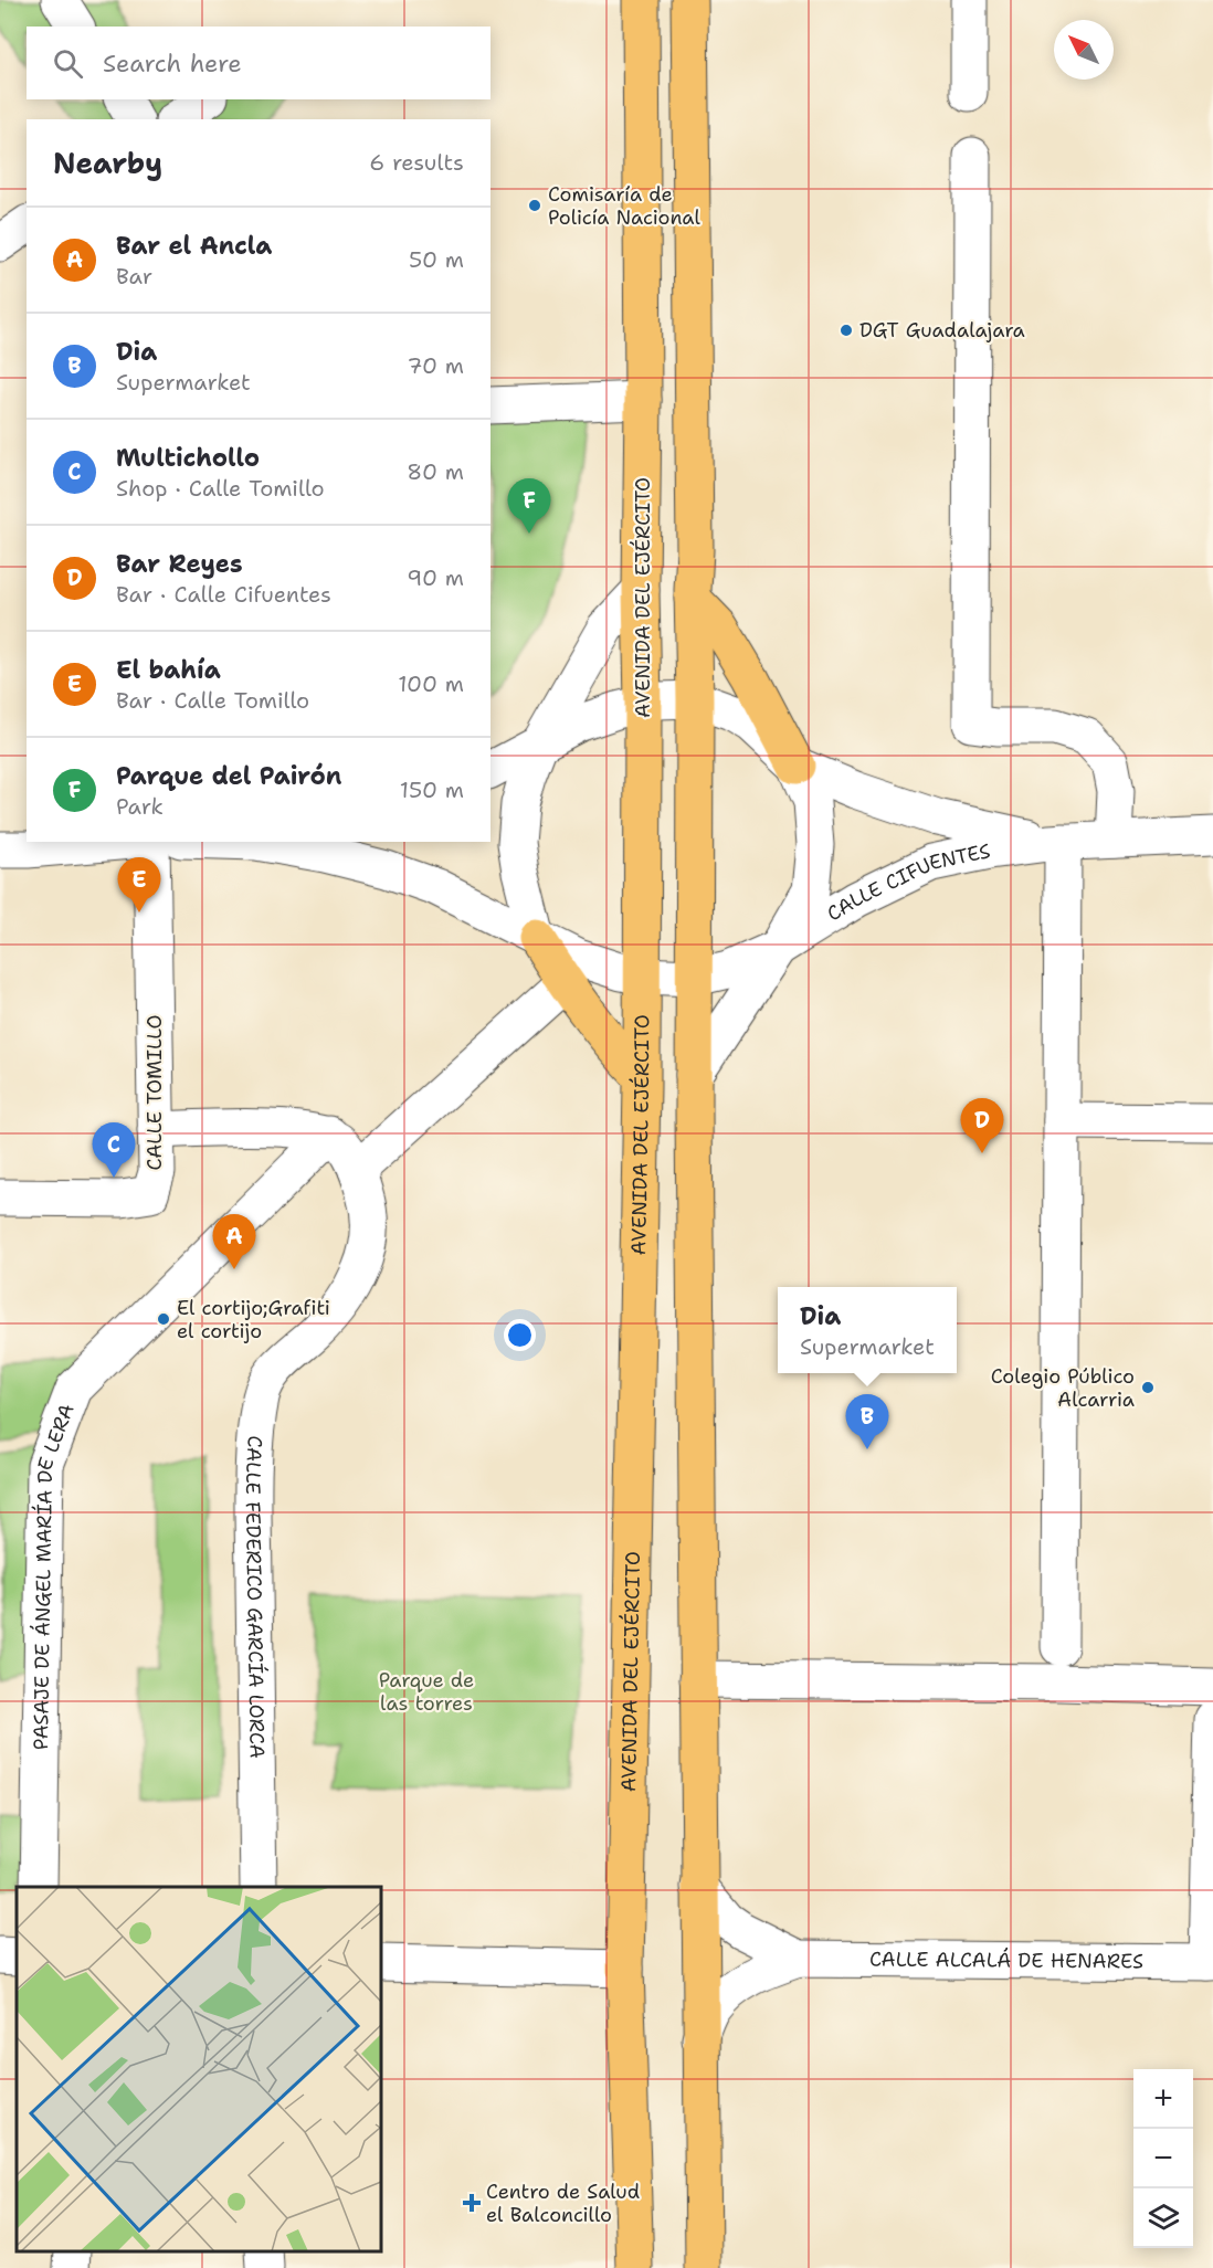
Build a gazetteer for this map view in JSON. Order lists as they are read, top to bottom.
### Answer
{
  "streets": {
    "main road": ["AVENIDA DEL EJÉRCITO"],
    "street": [
      "CALLE CIFUENTES",
      "CALLE TOMILLO",
      "PASAJE DE ÁNGEL MARÍA DE LERA",
      "CALLE FEDERICO GARCÍA LORCA",
      "CALLE ALCALÁ DE HENARES"
    ]
  },
  "crossings": [
    ["AVENIDA DEL EJÉRCITO", "CALLE CIFUENTES"],
    ["PASAJE DE ÁNGEL MARÍA DE LERA", "CALLE FEDERICO GARCÍA LORCA"]
  ],
  "parks": ["Parque de las torres"],
  "places": {
    "other": [
      "Comisaría de Policía Nacional",
      "DGT Guadalajara",
      "El cortijo;Grafiti el cortijo",
      "Colegio Público Alcarria"
    ],
    "health": ["Centro de Salud el Balconcillo"]
  },
  "north": "top left",
  "page": {
    "search": "Search here",
    "heading": ["Nearby", "6 results"],
    "list": [
      {
        "mark": "A",
        "name": "Bar el Ancla",
        "note": "Bar",
        "value": "50 m"
      },
      {
        "mark": "B",
        "name": "Dia",
        "note": "Supermarket",
        "value": "70 m"
      },
      {
        "mark": "C",
        "name": "Multichollo",
        "note": "Shop · Calle Tomillo",
        "value": "80 m"
      },
      {
        "mark": "D",
        "name": "Bar Reyes",
        "note": "Bar · Calle Cifuentes",
        "value": "90 m"
      },
      {
        "mark": "E",
        "name": "El bahía",
        "note": "Bar · Calle Tomillo",
        "value": "100 m"
      },
      {
        "mark": "F",
        "name": "Parque del Pairón",
        "note": "Park",
        "value": "150 m"
      }
    ],
    "pins": [
      "F",
      "E",
      "D",
      "C",
      "A",
      "B"
    ],
    "popup": ["Dia", "Supermarket"],
    "map_buttons": ["+", "−"]
  }
}
